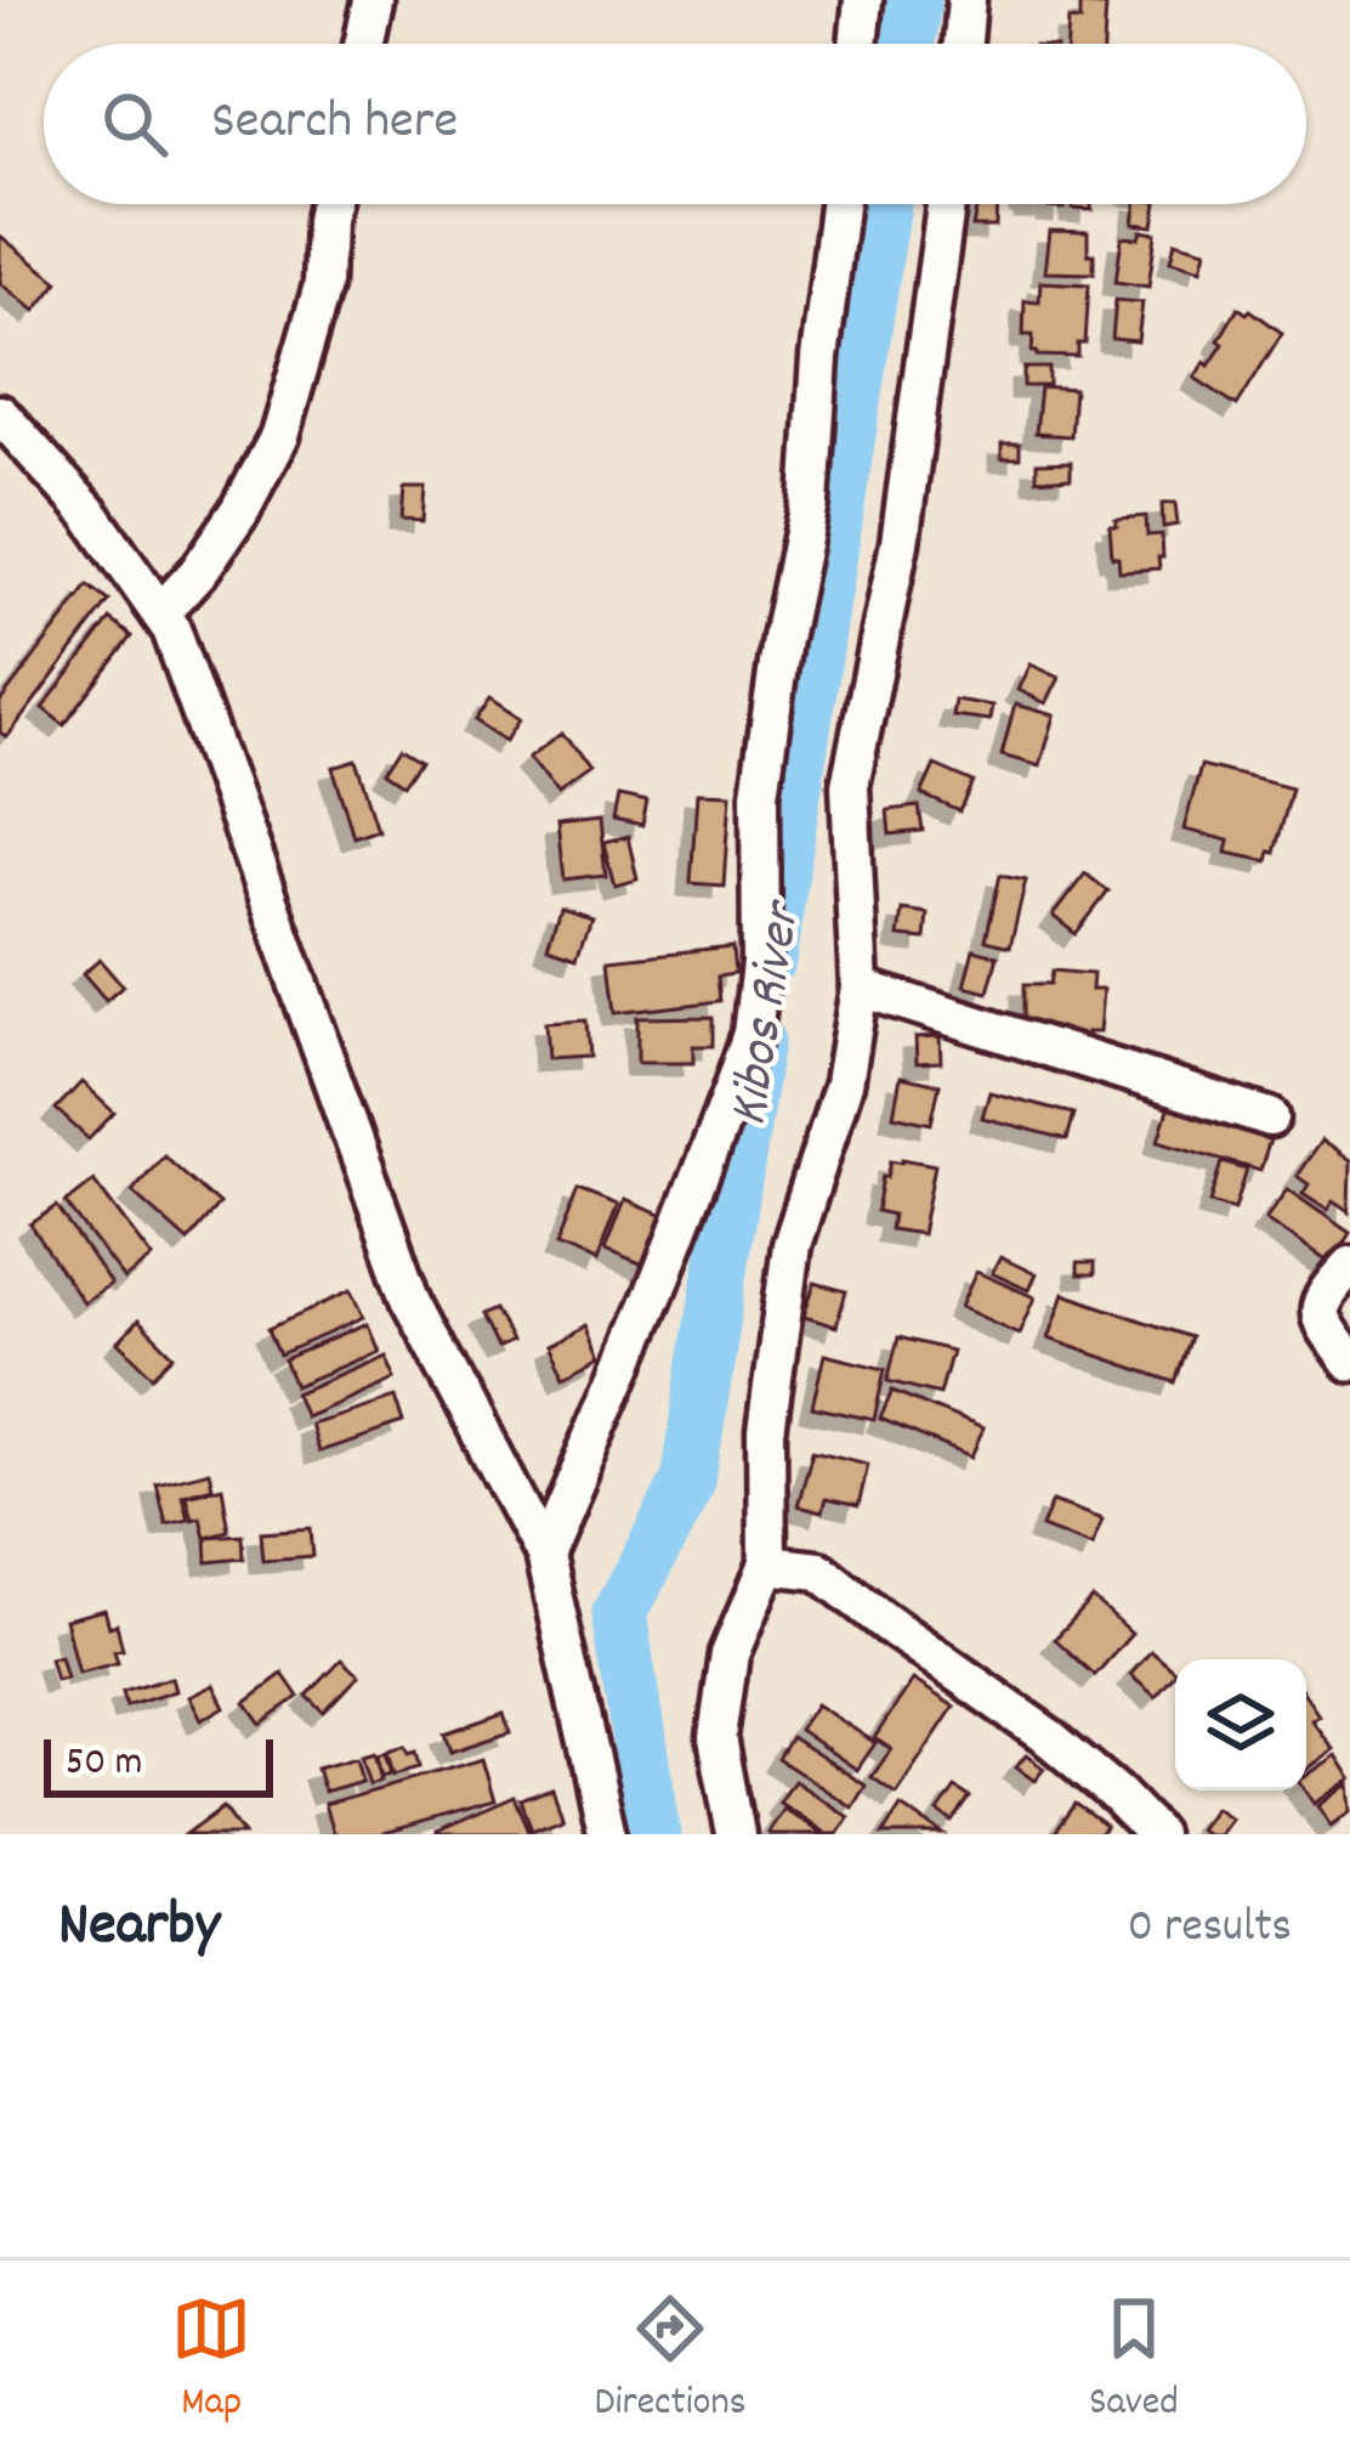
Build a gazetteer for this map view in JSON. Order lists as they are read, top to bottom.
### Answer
{
  "water": ["Kibos River"],
  "scale_bar": "50 m",
  "page": {
    "search": "Search here",
    "scale": "50 m",
    "heading": ["Nearby", "0 results"],
    "nav": ["Map", "Directions", "Saved"]
  }
}
